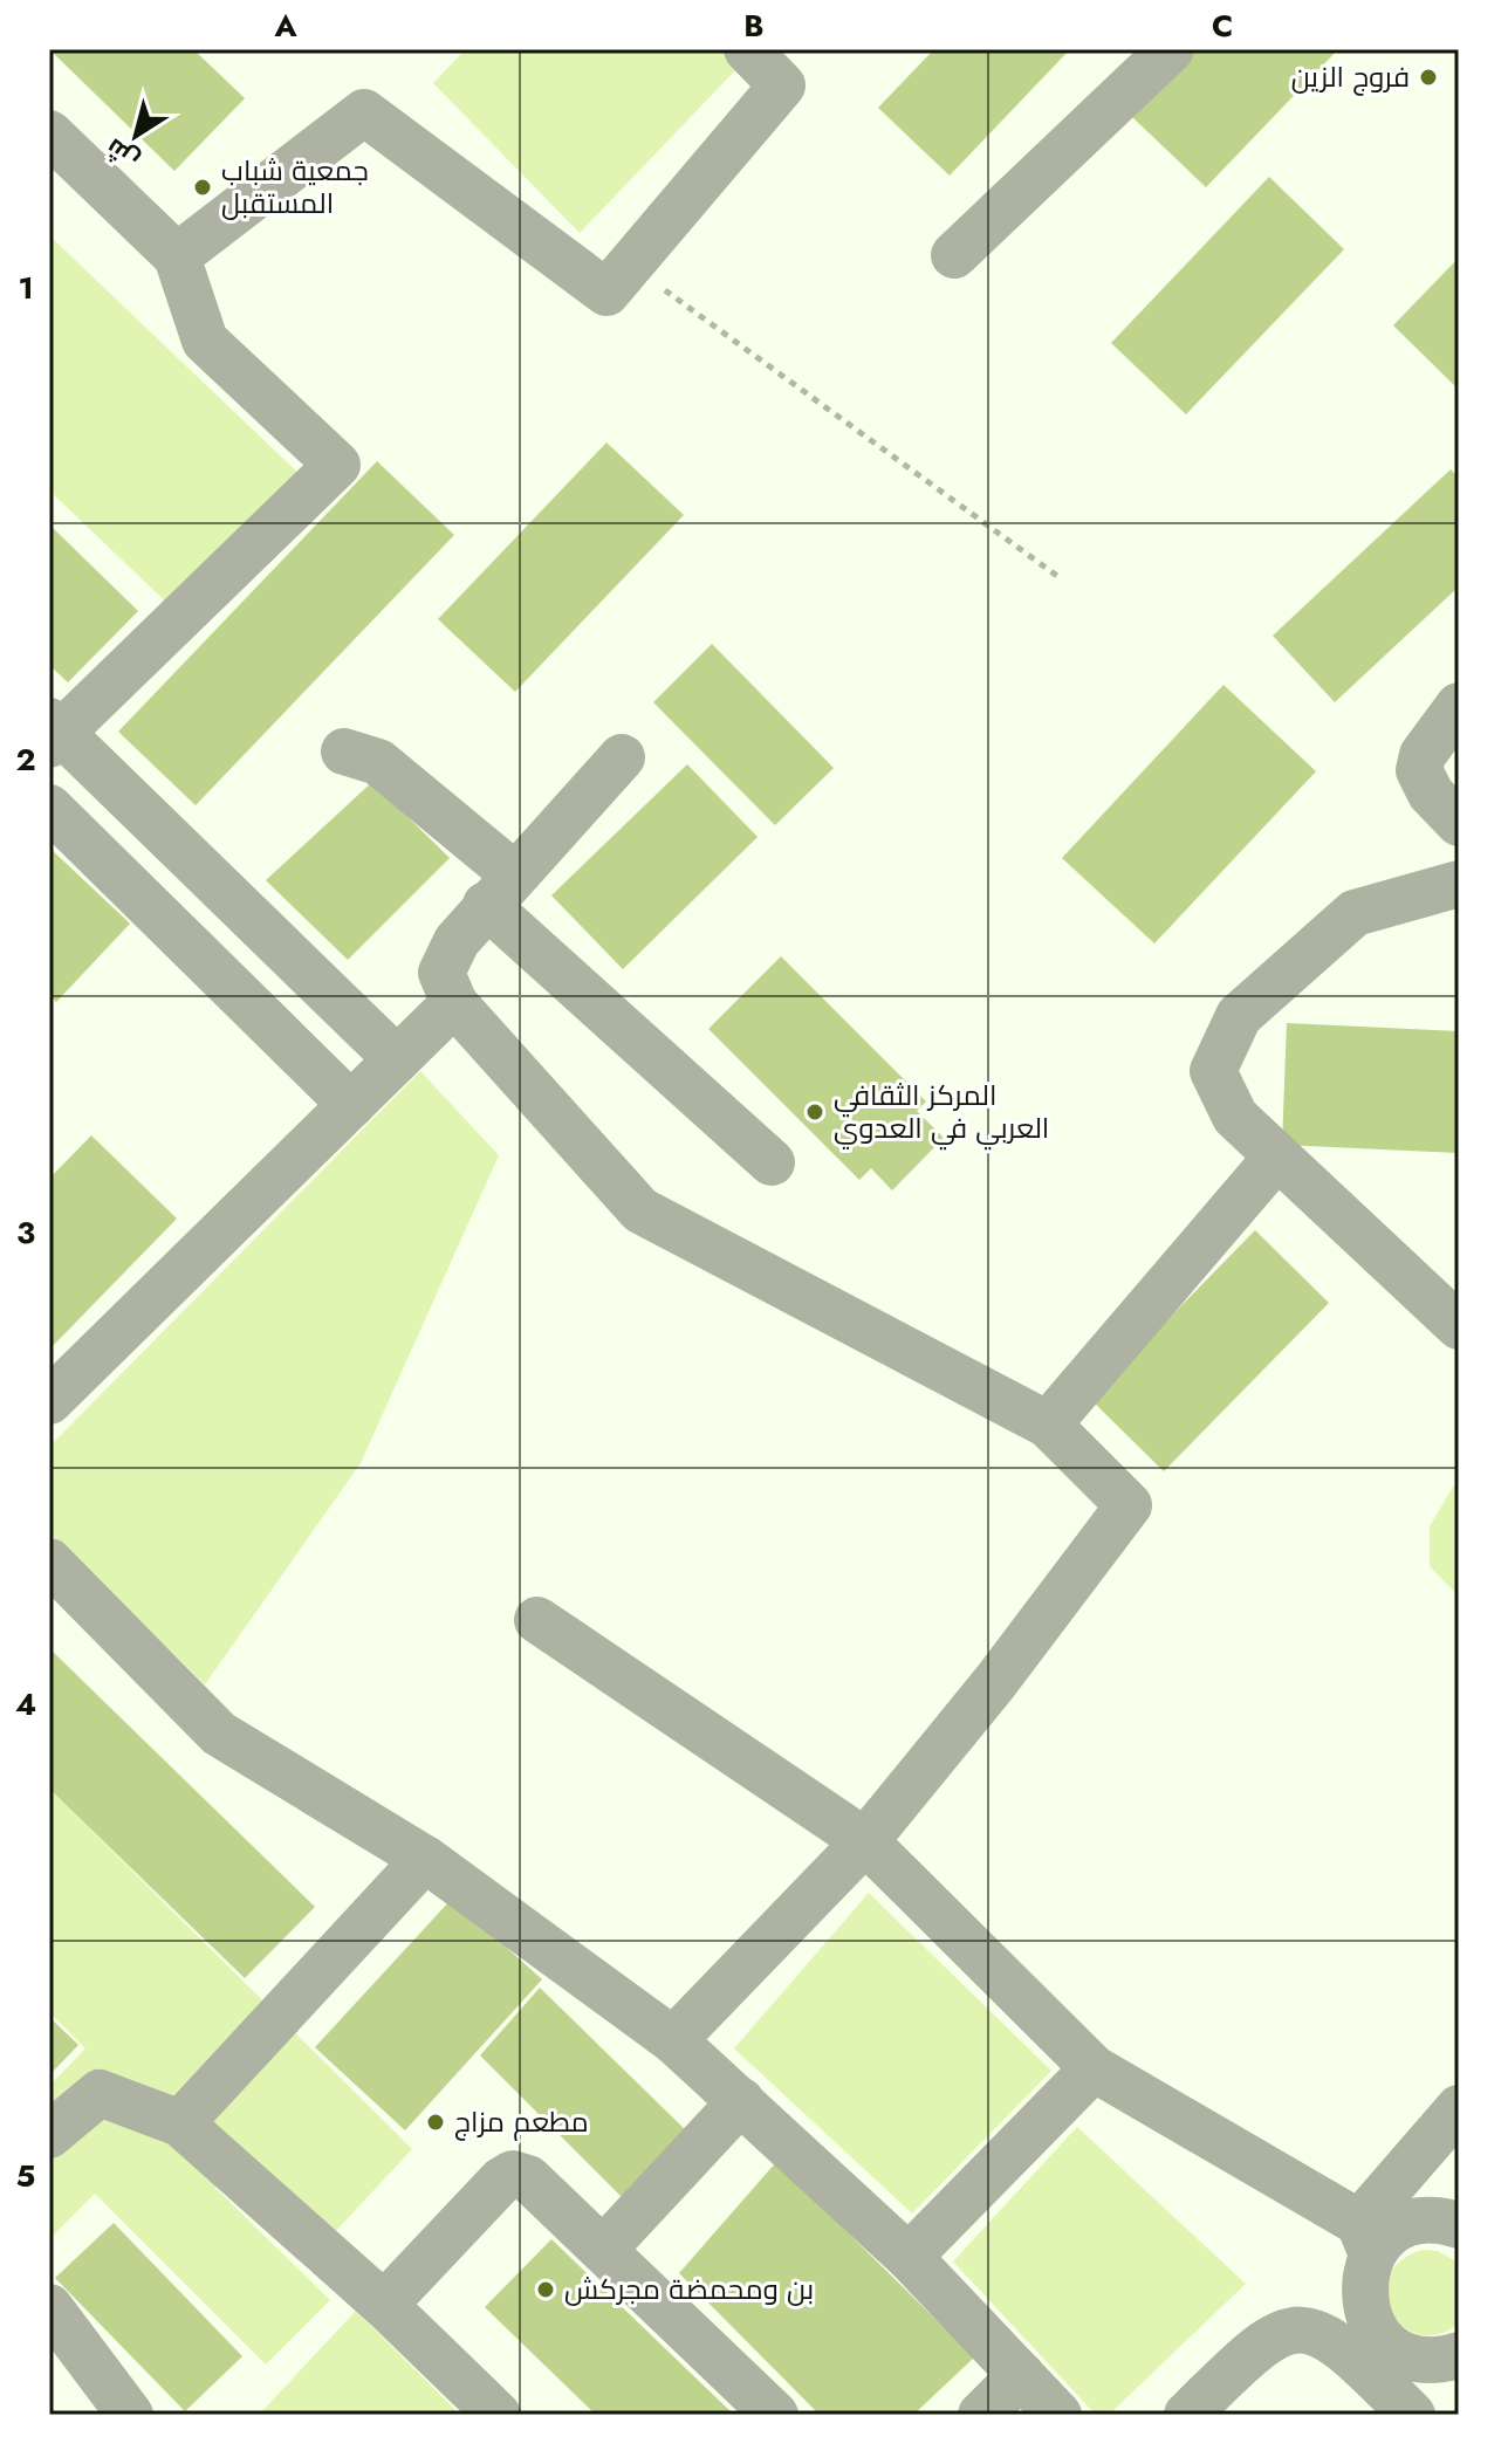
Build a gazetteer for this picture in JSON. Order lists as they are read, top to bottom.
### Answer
{
  "places": [
    "فروج الزين",
    "جمعية شباب المستقبل",
    "المركز الثقافي العربي في العدوي",
    "مطعم مزاج",
    "بن ومحمضة مجركش"
  ],
  "north": "bottom left",
  "grid": {
    "columns": ["A", "B", "C"],
    "rows": [
      "1",
      "2",
      "3",
      "4",
      "5"
    ]
  }
}
